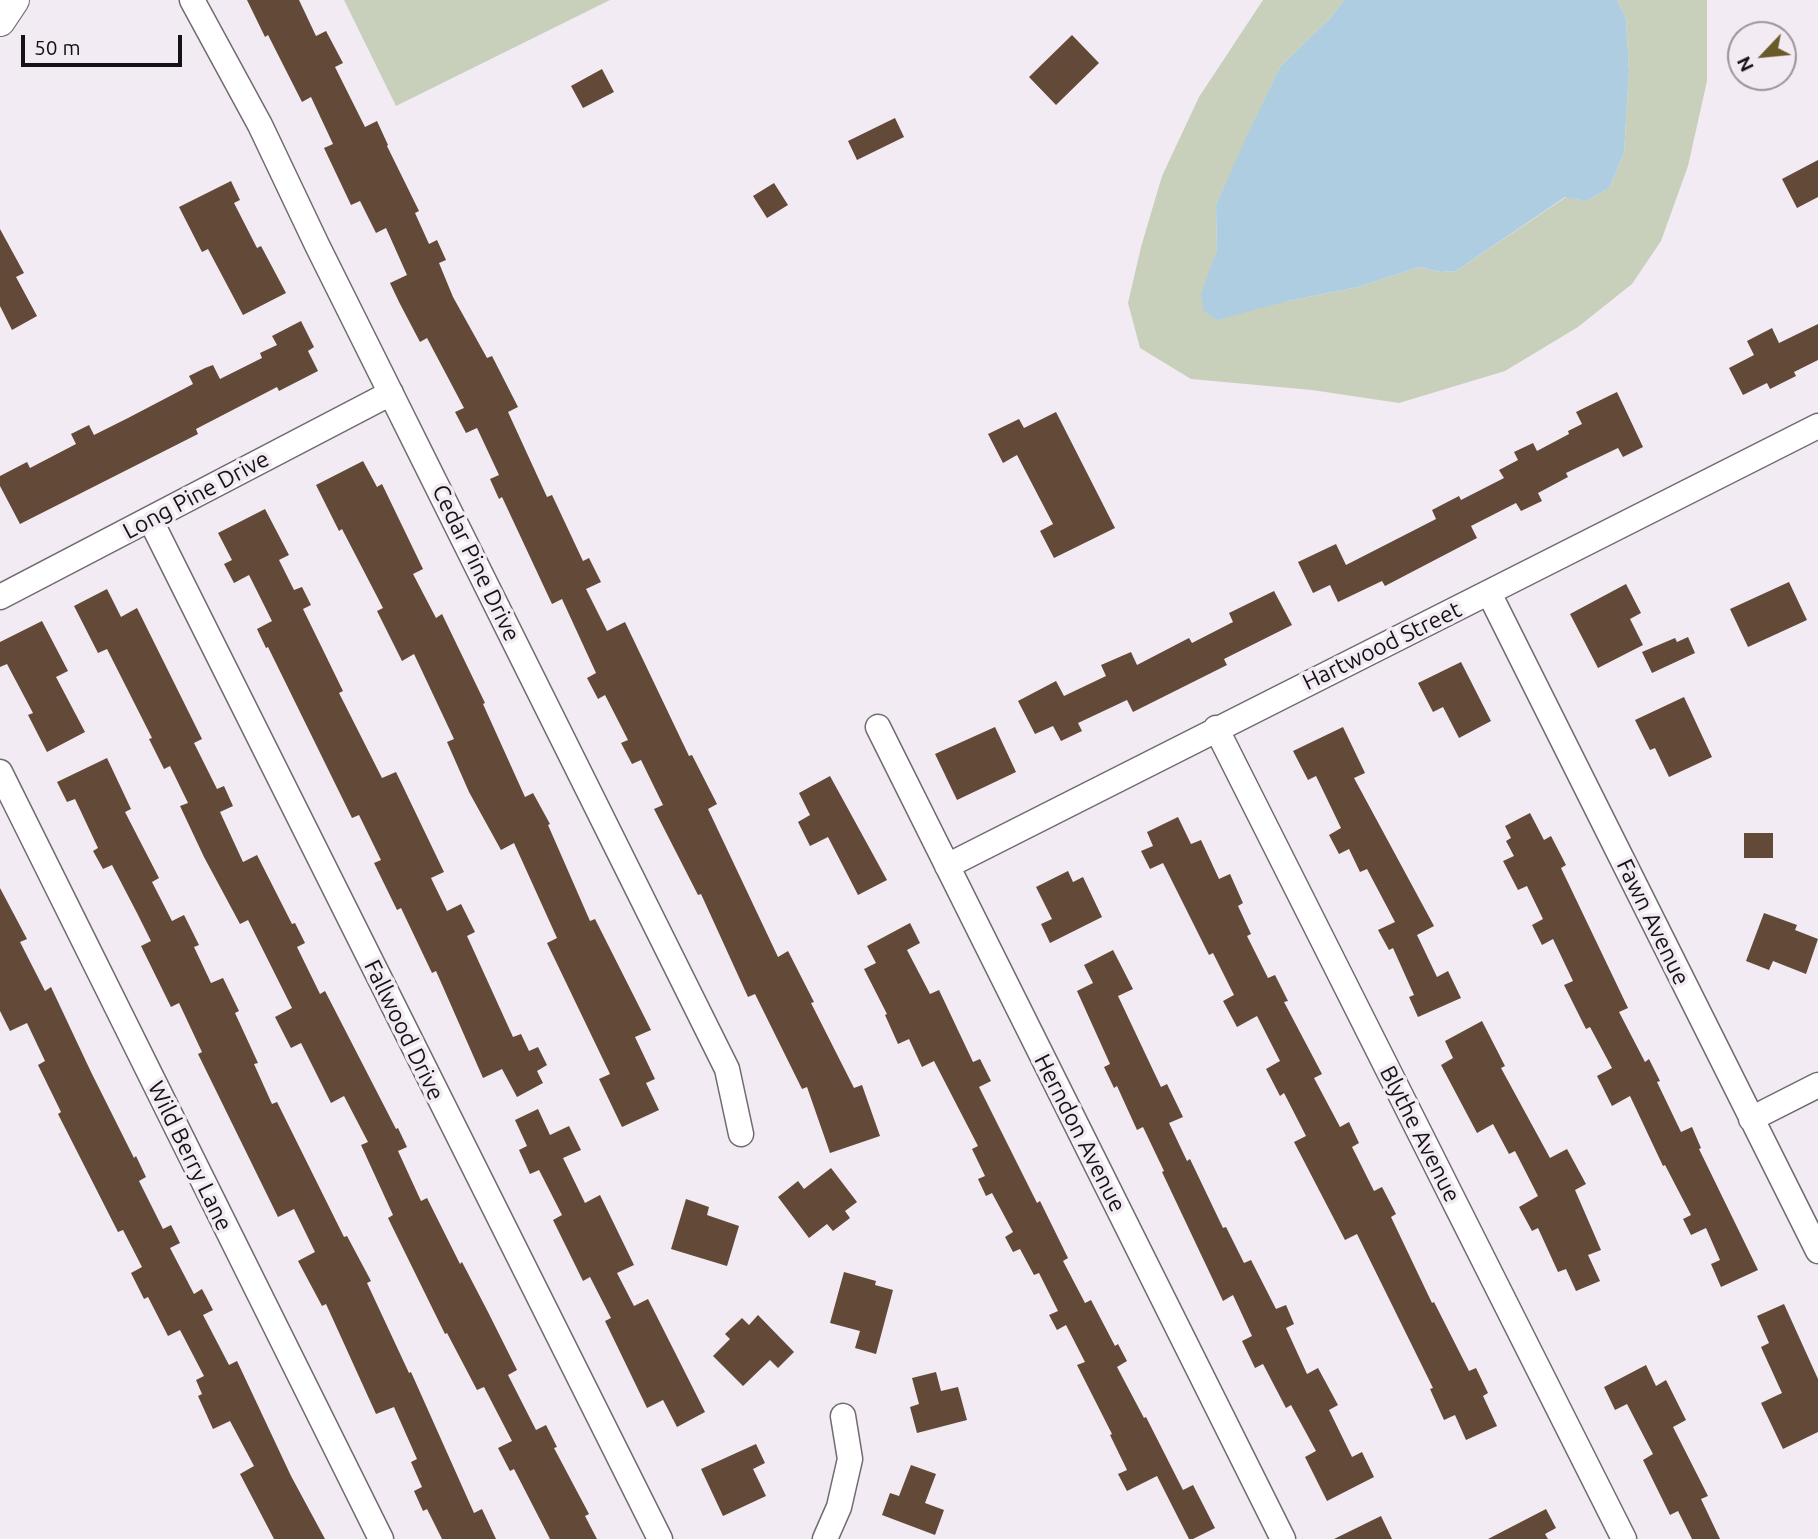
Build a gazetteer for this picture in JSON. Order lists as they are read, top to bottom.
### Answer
{
  "streets": {
    "street": [
      "Long Pine Drive",
      "Cedar Pine Drive",
      "Hartwood Street",
      "Fawn Avenue",
      "Fallwood Drive",
      "Herndon Avenue",
      "Blythe Avenue",
      "Wild Berry Lane"
    ]
  },
  "crossings": [
    ["Long Pine Drive", "Cedar Pine Drive"],
    ["Long Pine Drive", "Fallwood Drive"],
    ["Hartwood Street", "Fawn Avenue"],
    ["Hartwood Street", "Herndon Avenue"],
    ["Hartwood Street", "Blythe Avenue"]
  ],
  "scale_bar": "50 m",
  "north": "bottom left"
}
